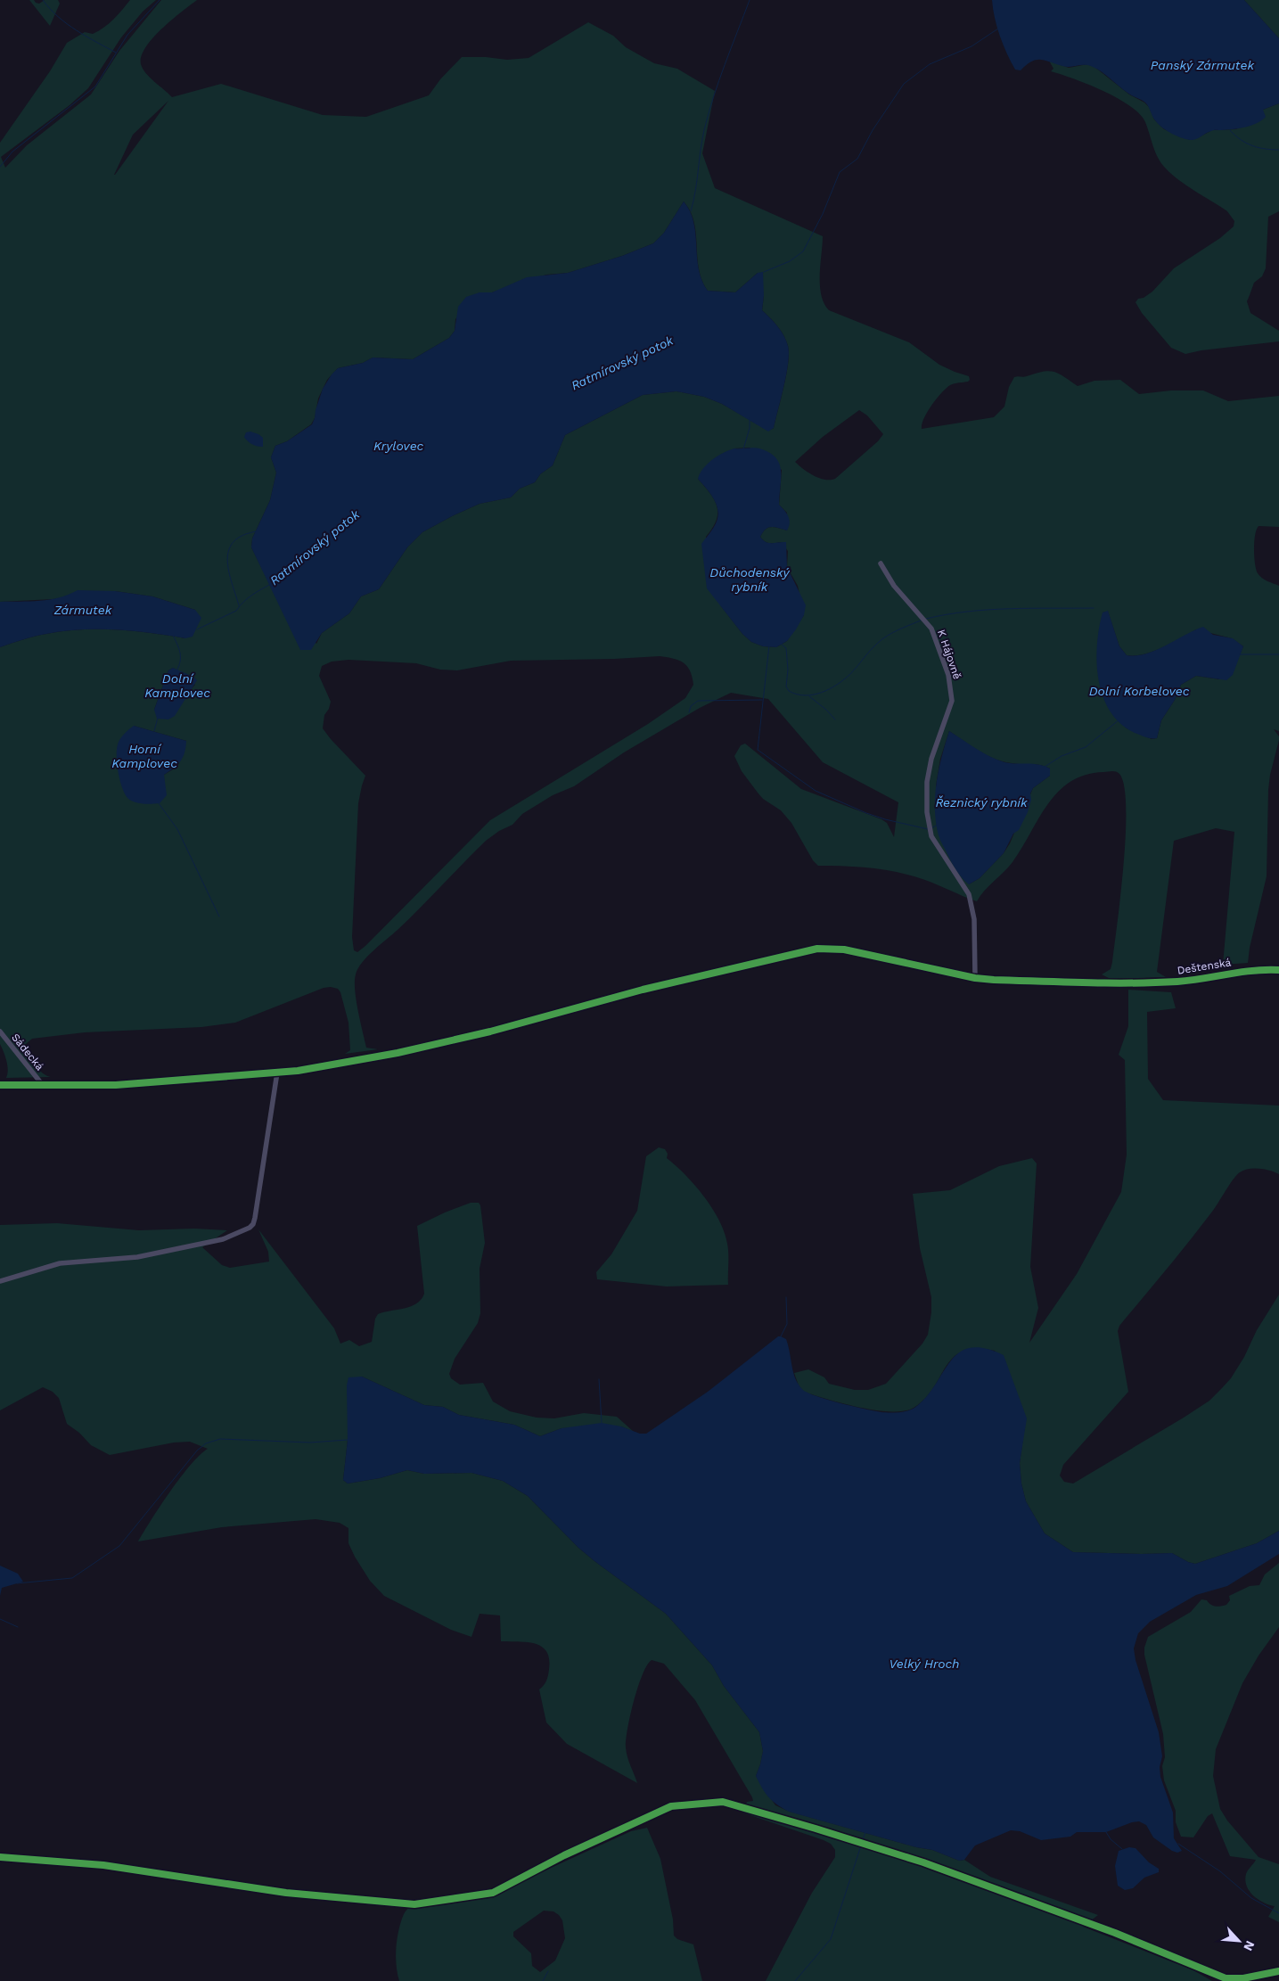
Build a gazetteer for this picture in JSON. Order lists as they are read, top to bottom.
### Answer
{
  "streets": {
    "main road": ["Deštenská"],
    "street": ["K Hájovně", "Sádecká"]
  },
  "crossings": [
    ["K Hájovně", "Deštenská"],
    ["Deštenská", "Sádecká"]
  ],
  "water": [
    "Panský Zármutek",
    "Ratmírovský potok",
    "Krylovec",
    "Důchodenský rybník",
    "Zármutek",
    "Dolní Kamplovec",
    "Dolní Korbelovec",
    "Horní Kamplovec",
    "Řeznický rybník",
    "Velký Hroch"
  ],
  "north": "bottom right"
}
